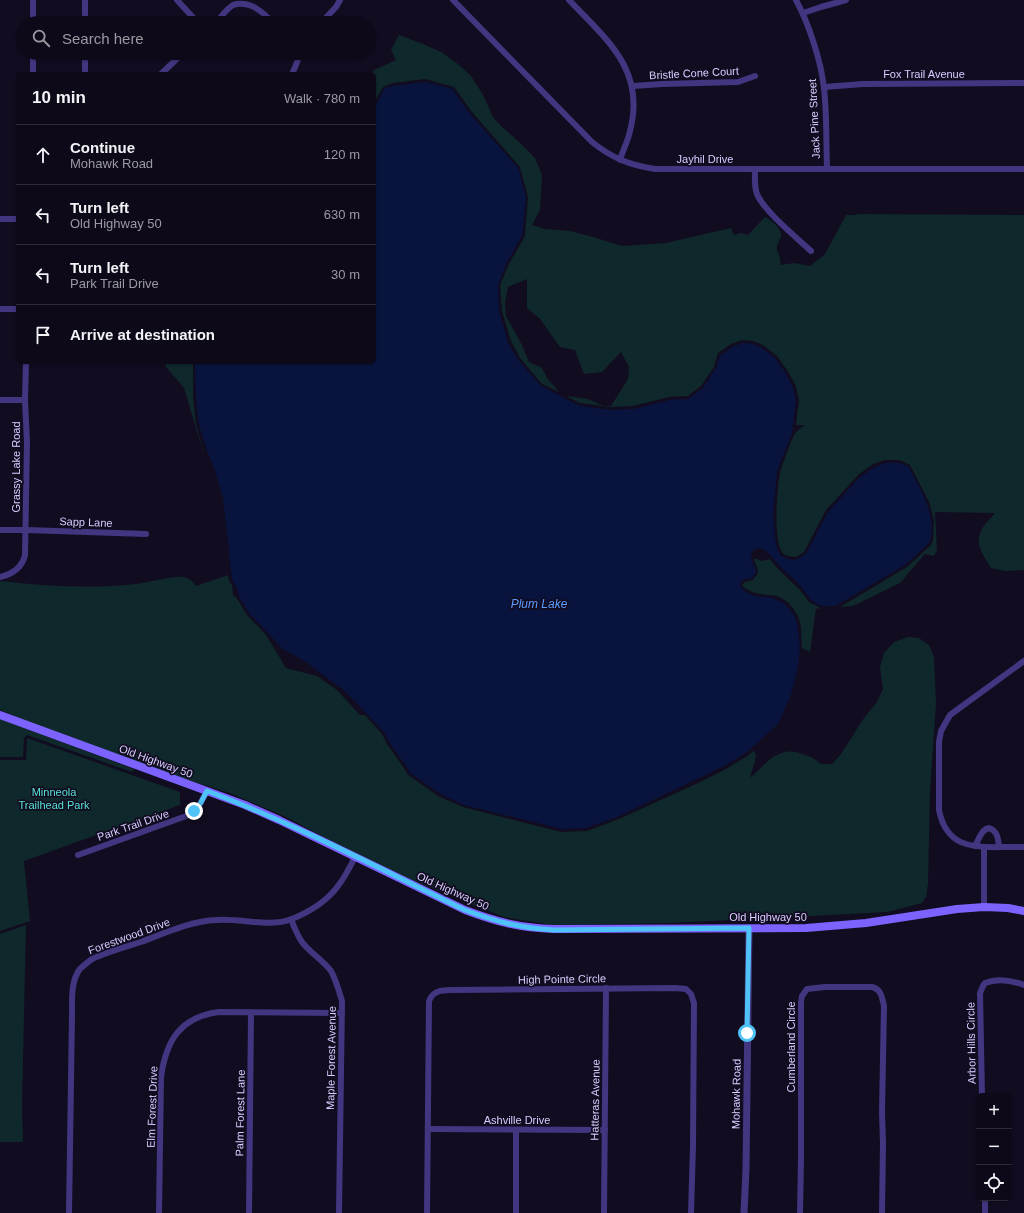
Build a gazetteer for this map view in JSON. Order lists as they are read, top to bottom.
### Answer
{
  "streets": {
    "main road": ["Old Highway 50"],
    "street": [
      "Bristle Cone Court",
      "Fox Trail Avenue",
      "Jack Pine Street",
      "Jayhil Drive",
      "Grassy Lake Road",
      "Sapp Lane",
      "Park Trail Drive",
      "Forestwood Drive",
      "High Pointe Circle",
      "Arbor Hills Circle",
      "Cumberland Circle",
      "Maple Forest Avenue",
      "Mohawk Road",
      "Hatteras Avenue",
      "Elm Forest Drive",
      "Palm Forest Lane",
      "Ashville Drive"
    ]
  },
  "crossings": [
    ["Fox Trail Avenue", "Jack Pine Street"],
    ["Jack Pine Street", "Jayhil Drive"],
    ["Grassy Lake Road", "Sapp Lane"],
    ["Old Highway 50", "Park Trail Drive"],
    ["Old Highway 50", "Forestwood Drive"],
    ["Old Highway 50", "Mohawk Road"],
    ["Forestwood Drive", "Maple Forest Avenue"],
    ["High Pointe Circle", "Hatteras Avenue"],
    ["High Pointe Circle", "Ashville Drive"],
    ["Maple Forest Avenue", "Elm Forest Drive"],
    ["Hatteras Avenue", "Ashville Drive"],
    ["Elm Forest Drive", "Palm Forest Lane"]
  ],
  "water": ["Plum Lake"],
  "parks": ["Minneola Trailhead Park"],
  "page": {
    "search": "Search here",
    "heading": ["10 min", "Walk · 780 m"],
    "list": [
      ["Continue", "Mohawk Road", "120 m"],
      ["Turn left", "Old Highway 50", "630 m"],
      ["Turn left", "Park Trail Drive", "30 m"],
      "Arrive at destination"
    ],
    "map_buttons": ["+", "−"]
  }
}
